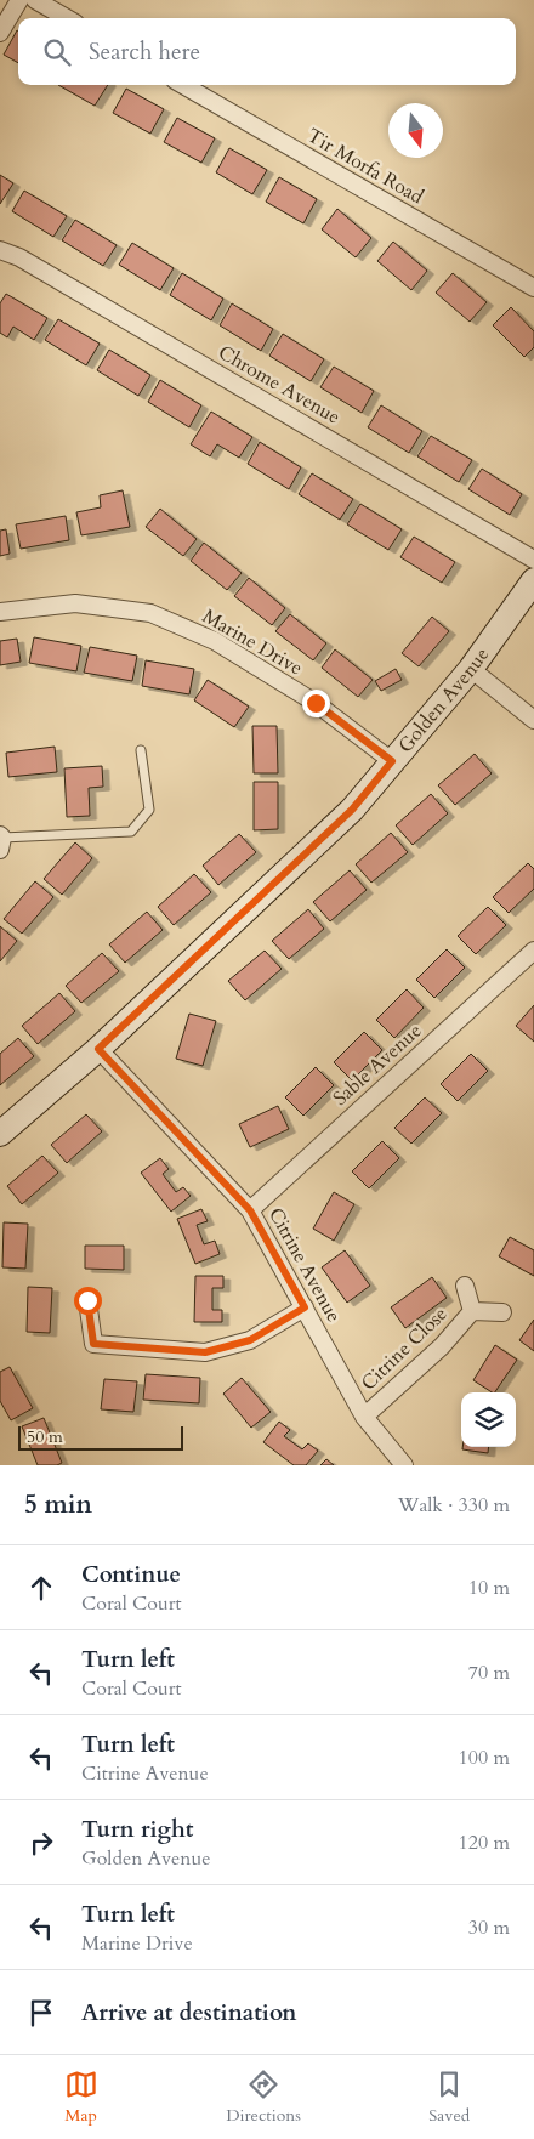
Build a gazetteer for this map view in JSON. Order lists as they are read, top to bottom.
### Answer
{
  "streets": {
    "street": [
      "Tir Morfa Road",
      "Chrome Avenue",
      "Marine Drive",
      "Golden Avenue",
      "Sable Avenue",
      "Citrine Avenue",
      "Citrine Close"
    ]
  },
  "crossings": [
    ["Marine Drive", "Golden Avenue"],
    ["Golden Avenue", "Citrine Avenue"],
    ["Sable Avenue", "Citrine Avenue"],
    ["Citrine Avenue", "Citrine Close"]
  ],
  "scale_bar": "50 m",
  "north": "bottom",
  "page": {
    "search": "Search here",
    "scale": "50 m",
    "heading": ["5 min", "Walk · 330 m"],
    "list": [
      ["Continue", "Coral Court", "10 m"],
      ["Turn left", "Coral Court", "70 m"],
      ["Turn left", "Citrine Avenue", "100 m"],
      ["Turn right", "Golden Avenue", "120 m"],
      ["Turn left", "Marine Drive", "30 m"],
      "Arrive at destination"
    ],
    "nav": ["Map", "Directions", "Saved"]
  }
}
